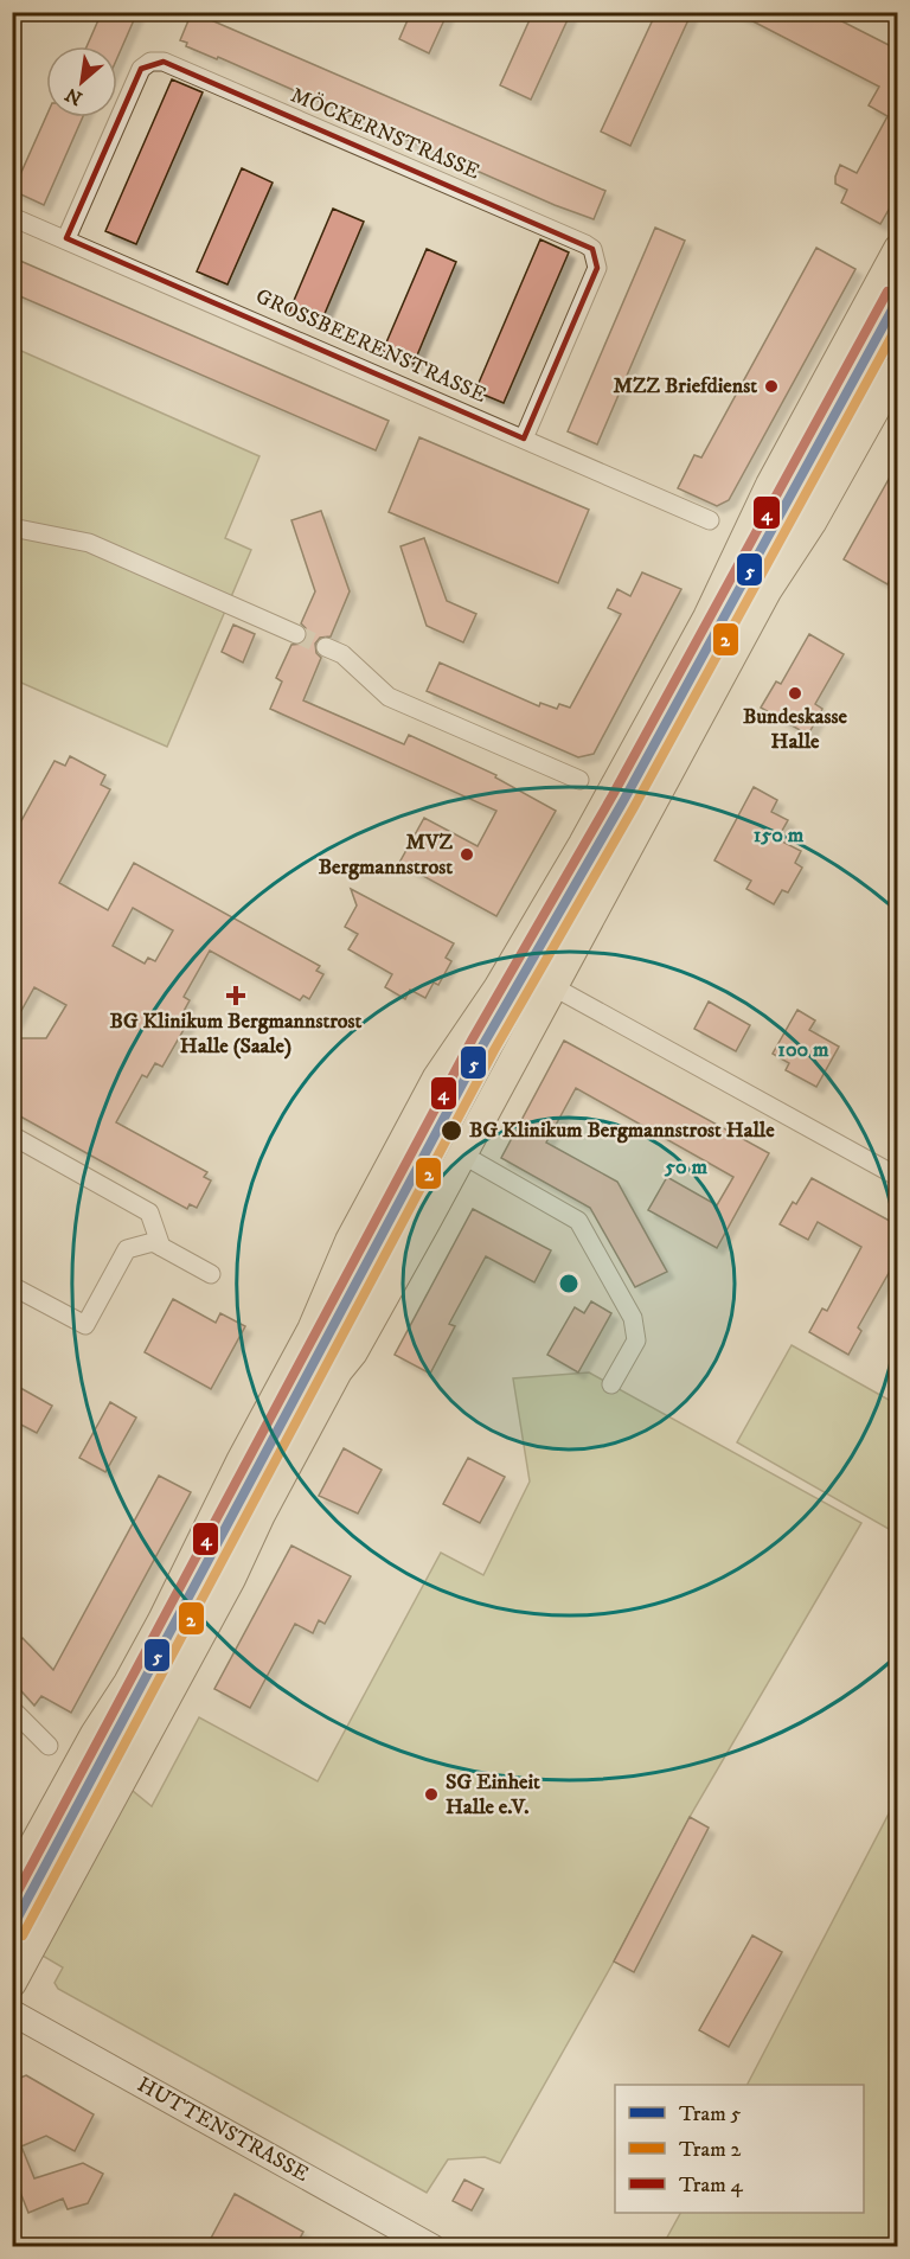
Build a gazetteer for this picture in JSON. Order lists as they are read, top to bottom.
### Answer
{
  "streets": {
    "street": ["MÖCKERNSTRASSE", "GROSSBEERENSTRASSE", "HUTTENSTRASSE"]
  },
  "crossings": [
    ["MÖCKERNSTRASSE", "GROSSBEERENSTRASSE"]
  ],
  "places": {
    "other": [
      "MZZ Briefdienst",
      "Bundeskasse Halle",
      "MVZ Bergmannstrost",
      "BG Klinikum Bergmannstrost Halle",
      "SG Einheit Halle e.V."
    ],
    "health": ["BG Klinikum Bergmannstrost Halle (Saale)"]
  },
  "lines": ["tram line 4", "tram line 5", "tram line 2"],
  "legend": ["Tram 5", "Tram 2", "Tram 4"],
  "north": "bottom left",
  "rings": ["150 m", "100 m", "50 m"]
}
